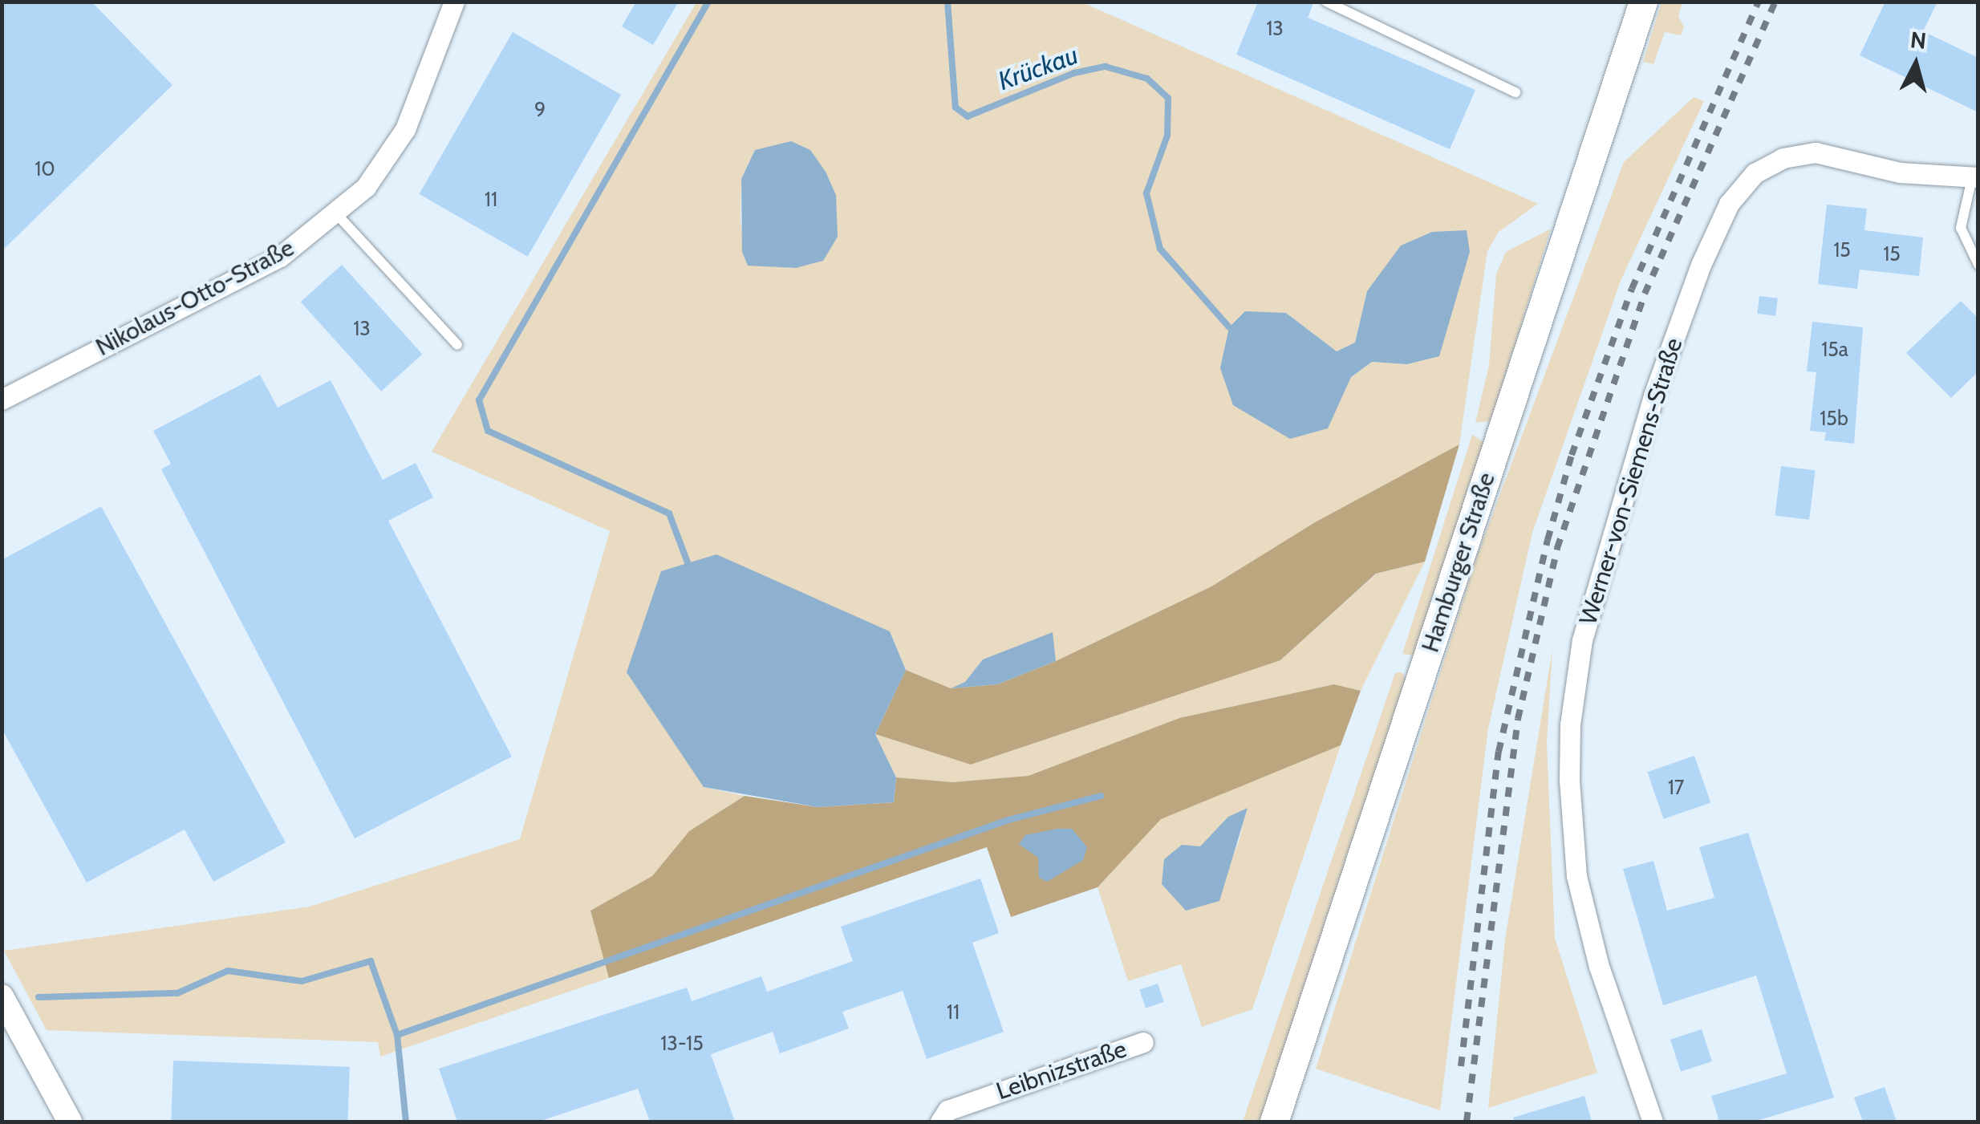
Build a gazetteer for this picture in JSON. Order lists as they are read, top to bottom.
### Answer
{
  "streets": {
    "main road": ["Hamburger Straße"],
    "street": ["Nikolaus-Otto-Straße", "Werner-von-Siemens-Straße", "Leibnizstraße"]
  },
  "water": ["Krückau"],
  "house_numbers": [
    "13",
    "9",
    "10",
    "11",
    "15",
    "15",
    "13",
    "15a",
    "15b",
    "17",
    "11",
    "13-15"
  ],
  "north": "top"
}
